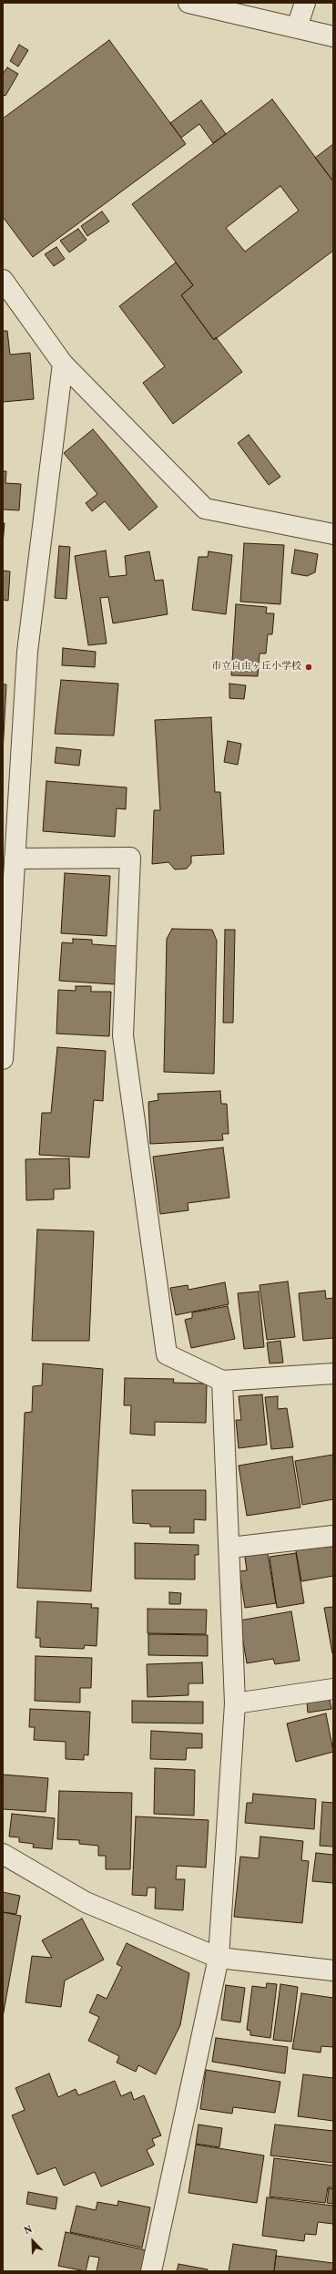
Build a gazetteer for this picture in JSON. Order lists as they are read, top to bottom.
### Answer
{
  "places": ["市立自由ヶ丘小学校"],
  "north": "top left"
}
